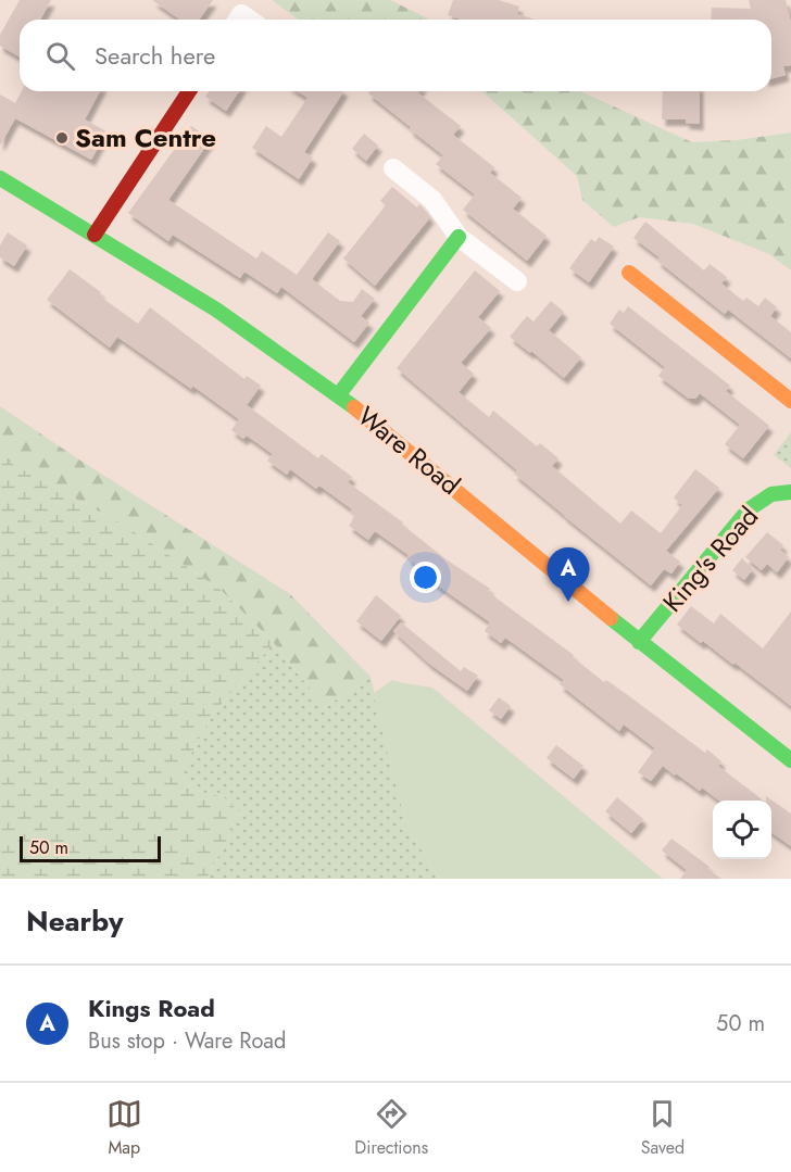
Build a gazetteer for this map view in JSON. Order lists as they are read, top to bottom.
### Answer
{
  "streets": {
    "main road": ["Ware Road", "King's Road"]
  },
  "crossings": [
    ["Ware Road", "King's Road"]
  ],
  "places": ["Sam Centre"],
  "scale_bar": "50 m",
  "page": {
    "search": "Search here",
    "pins": "A",
    "scale": "50 m",
    "heading": "Nearby",
    "list": [
      {
        "mark": "A",
        "name": "Kings Road",
        "note": "Bus stop · Ware Road",
        "value": "50 m"
      }
    ],
    "nav": ["Map", "Directions", "Saved"]
  }
}
